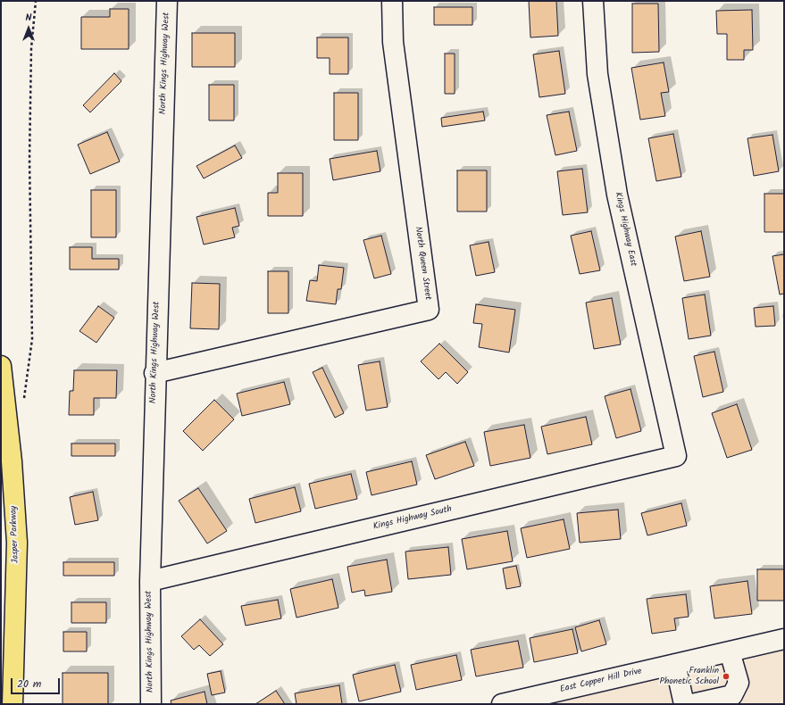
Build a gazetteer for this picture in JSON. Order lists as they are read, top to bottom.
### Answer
{
  "streets": {
    "main road": ["Jasper Parkway"],
    "street": [
      "North Kings Highway West",
      "Kings Highway East",
      "North Queen Street",
      "Kings Highway South",
      "East Copper Hill Drive"
    ]
  },
  "crossings": [
    ["North Kings Highway West", "North Queen Street"],
    ["North Kings Highway West", "Kings Highway South"],
    ["Kings Highway East", "Kings Highway South"]
  ],
  "places": ["Franklin Phonetic School"],
  "scale_bar": "20 m",
  "north": "top"
}
